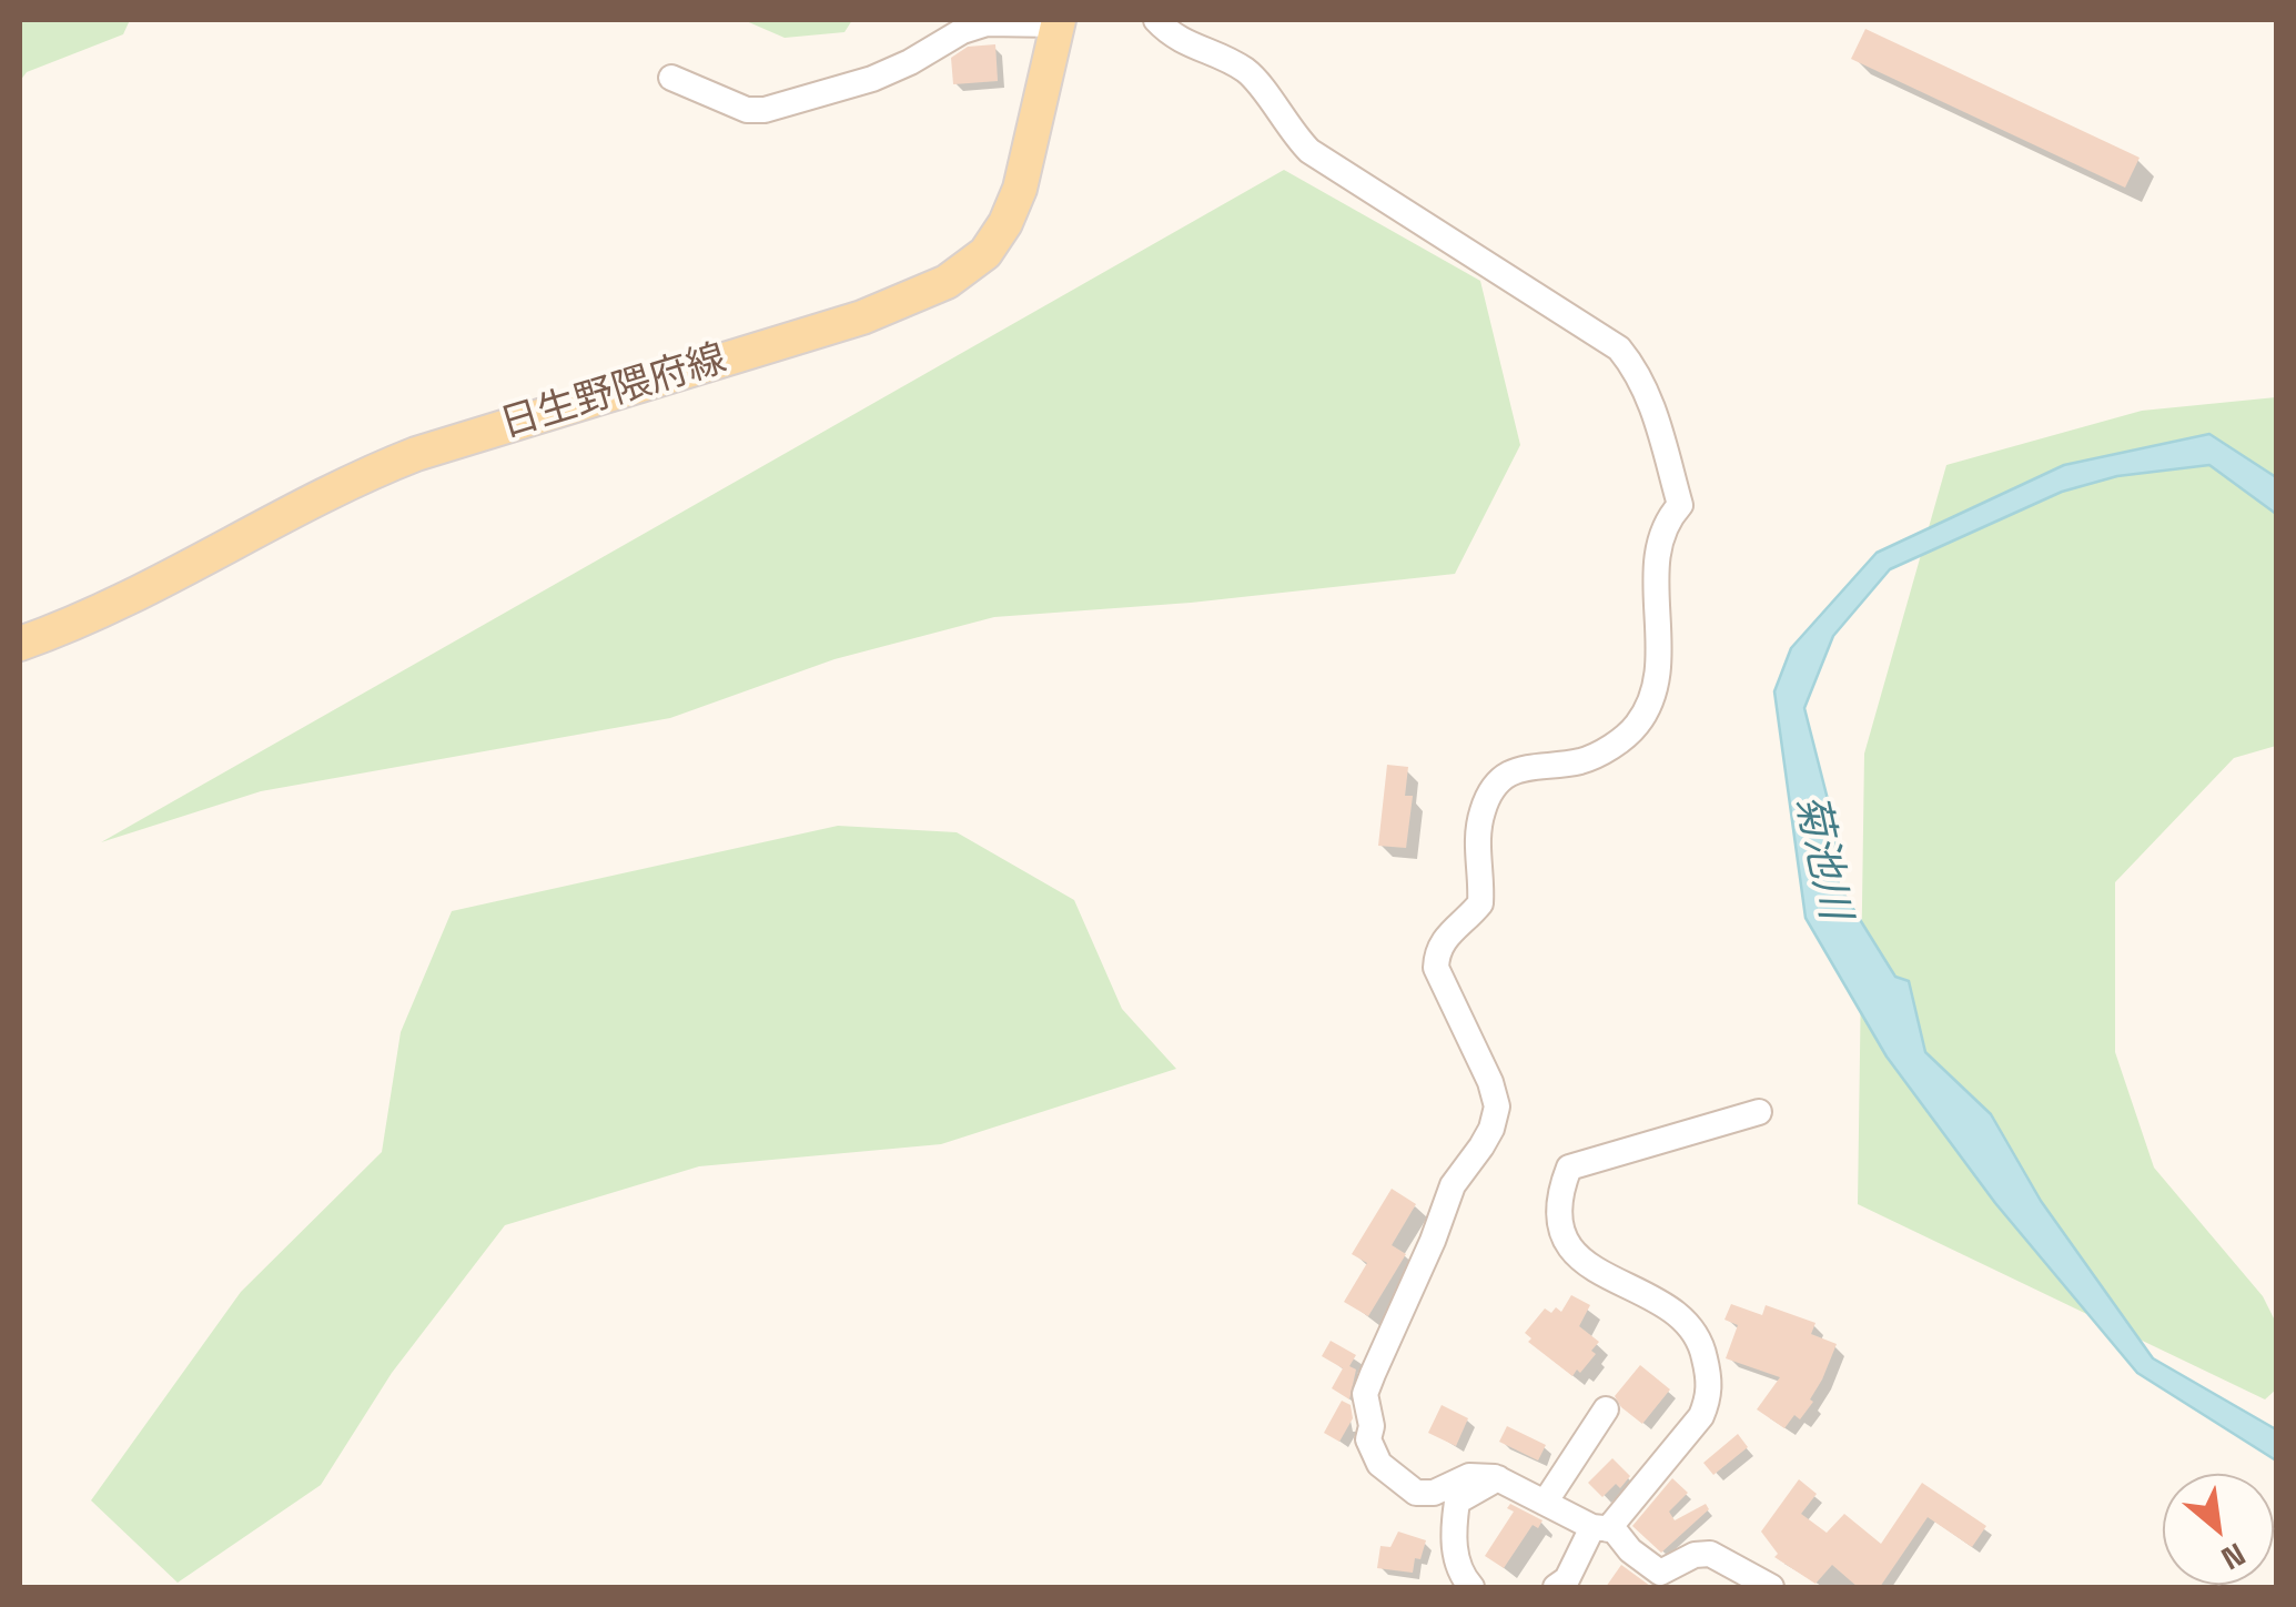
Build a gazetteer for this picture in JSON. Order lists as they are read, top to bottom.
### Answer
{
  "streets": {
    "main road": ["日生野隈府線"]
  },
  "water": ["菊池川"],
  "north": "bottom right"
}
